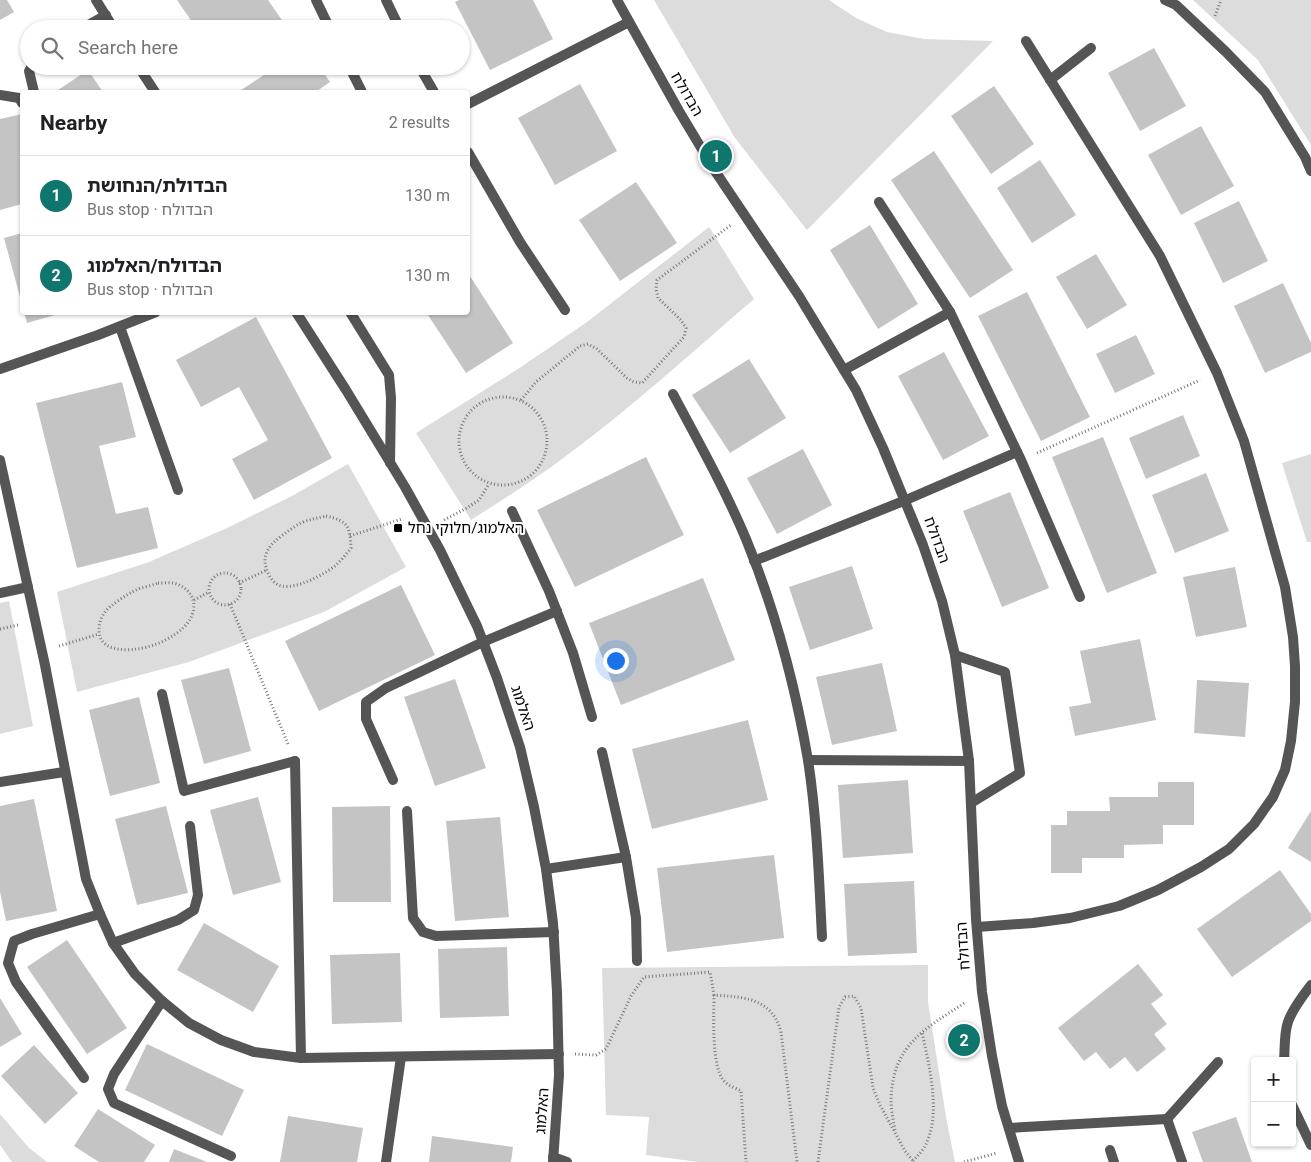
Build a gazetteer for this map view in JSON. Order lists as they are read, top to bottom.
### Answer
{
  "streets": {
    "street": ["הבדולח", "האלמוג"]
  },
  "places": {
    "transit": ["האלמוג/חלוקי נחל"]
  },
  "page": {
    "search": "Search here",
    "heading": ["Nearby", "2 results"],
    "pins": ["1", "2"],
    "list": [
      {
        "mark": "1",
        "name": "הבדולת/הנחושת",
        "note": "Bus stop · הבדולח",
        "value": "130 m"
      },
      {
        "mark": "2",
        "name": "הבדולח/האלמוג",
        "note": "Bus stop · הבדולח",
        "value": "130 m"
      }
    ],
    "map_buttons": ["+", "−"]
  }
}
